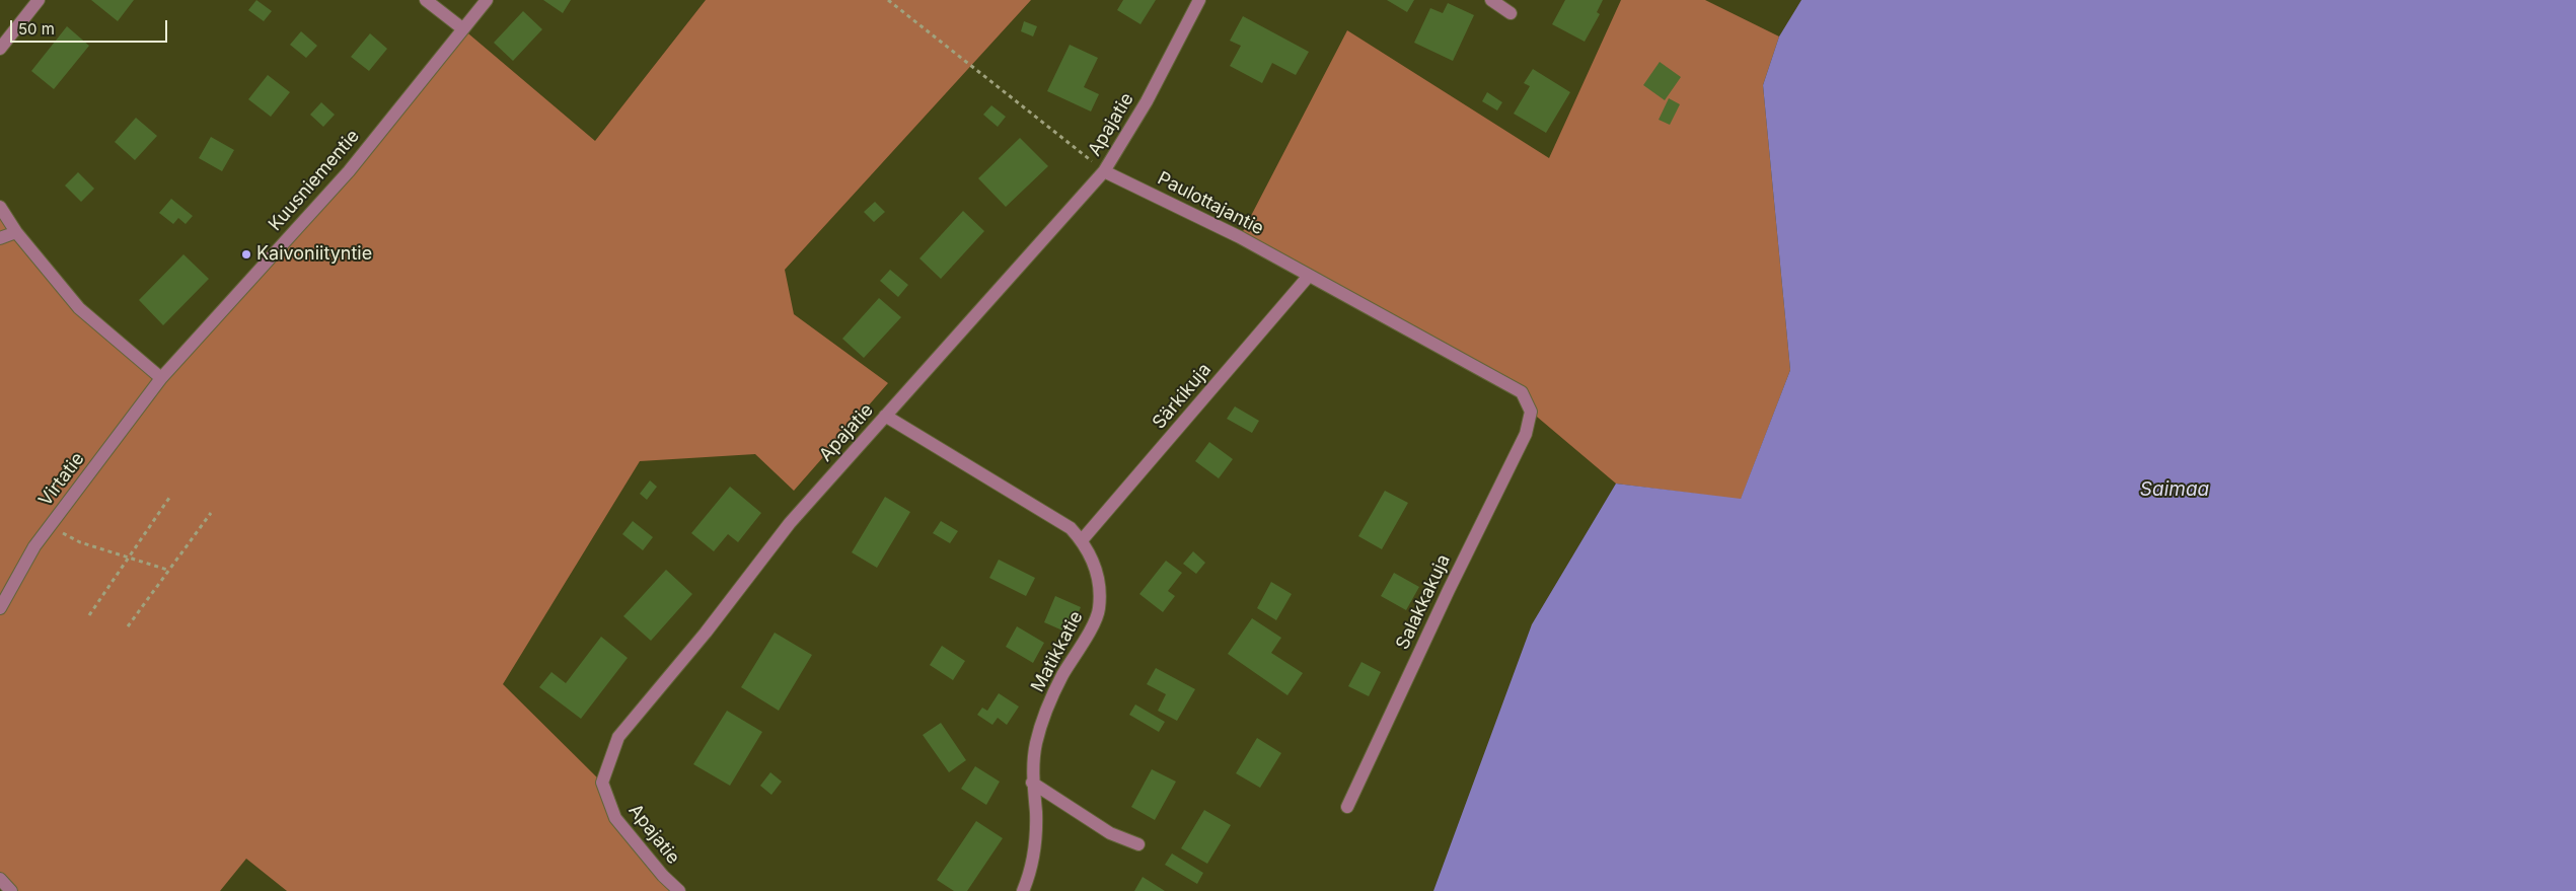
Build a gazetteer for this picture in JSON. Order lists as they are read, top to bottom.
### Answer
{
  "streets": {
    "street": [
      "Apajatie",
      "Kuusniementie",
      "Paulottajantie",
      "Särkikuja",
      "Virtatie",
      "Salakkakuja",
      "Matikkatie"
    ]
  },
  "crossings": [
    ["Apajatie", "Paulottajantie"],
    ["Apajatie", "Matikkatie"],
    ["Kuusniementie", "Virtatie"],
    ["Paulottajantie", "Särkikuja"],
    ["Paulottajantie", "Salakkakuja"],
    ["Särkikuja", "Matikkatie"]
  ],
  "water": ["Saimaa"],
  "places": ["Kaivoniityntie"],
  "scale_bar": "50 m"
}
